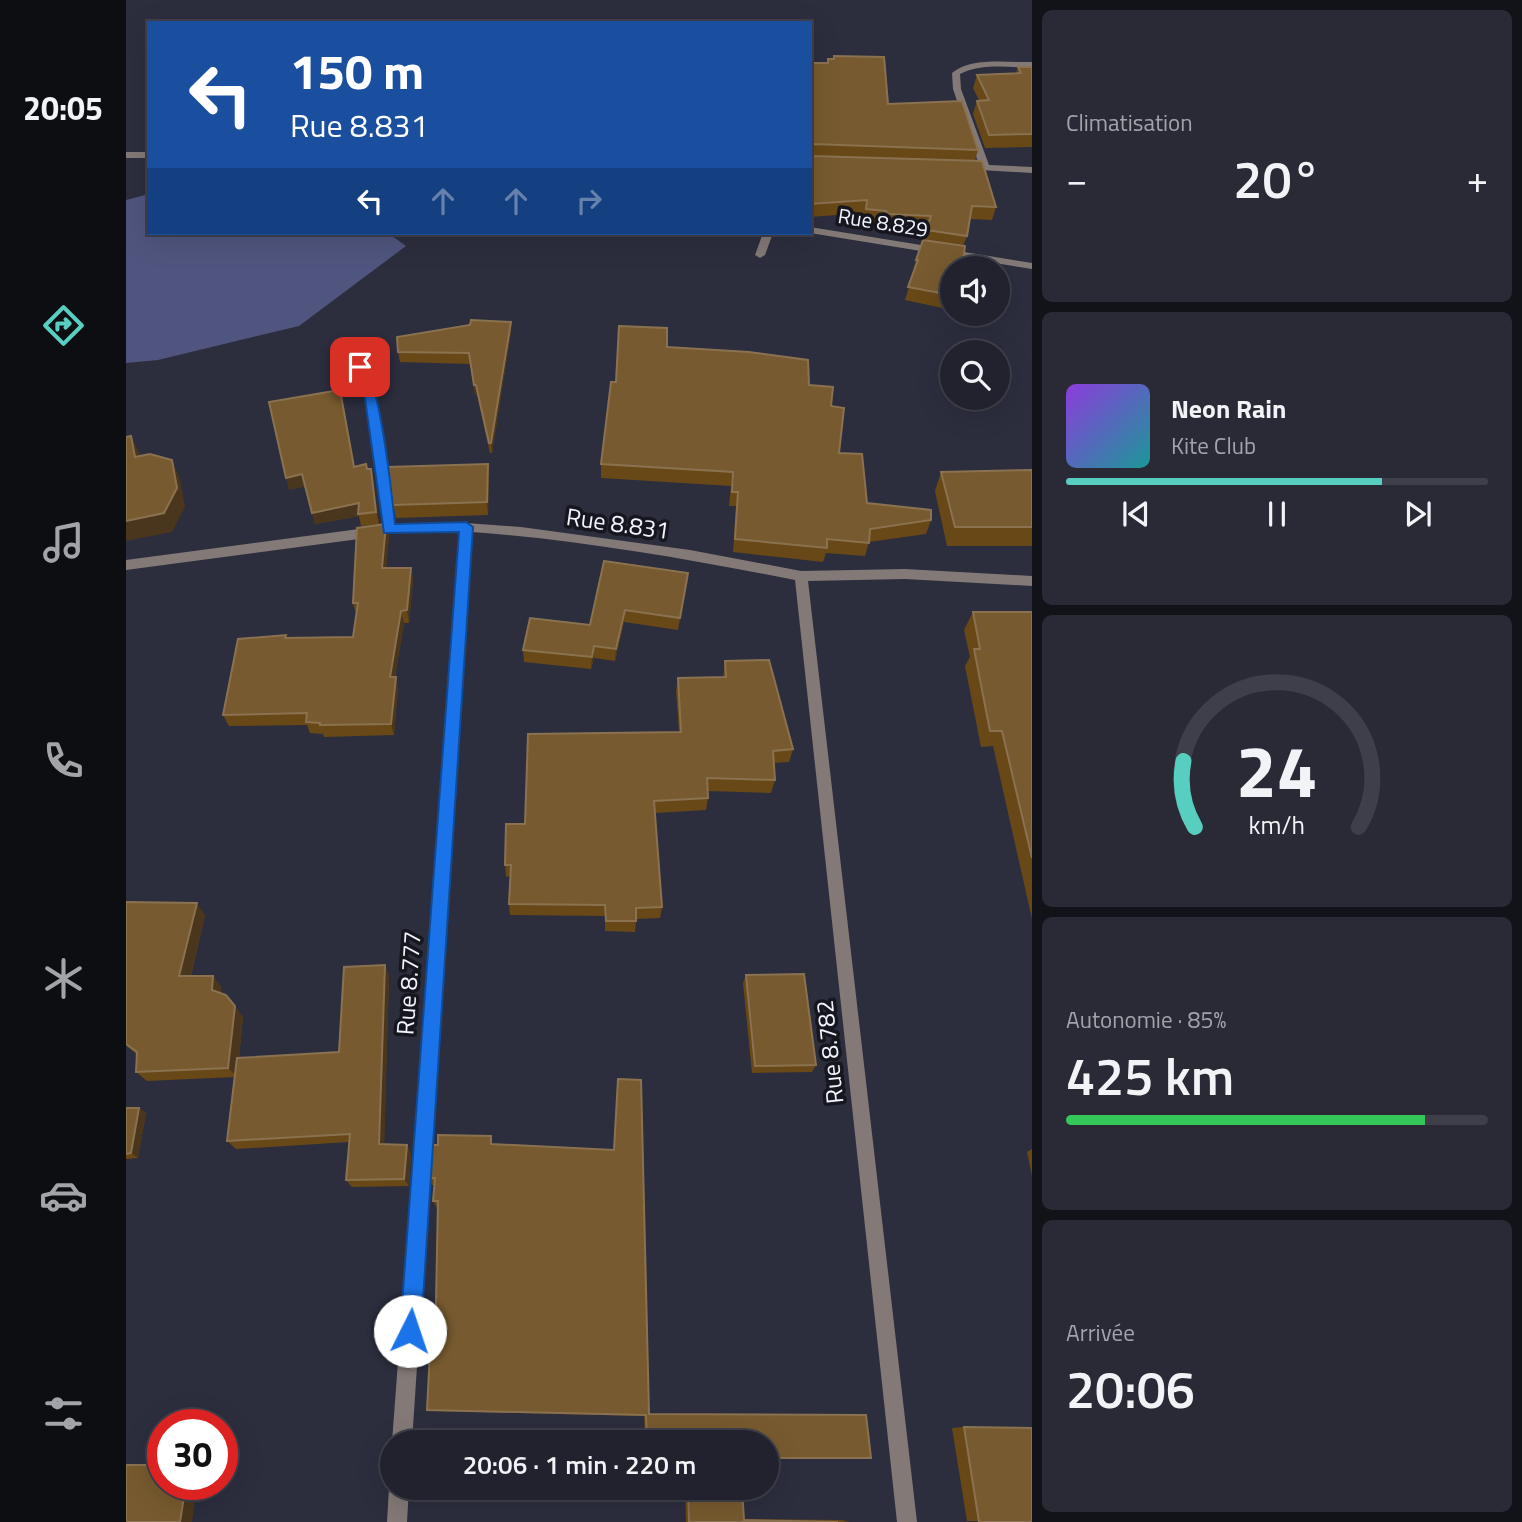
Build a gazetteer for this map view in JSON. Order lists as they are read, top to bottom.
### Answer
{
  "streets": {
    "street": [
      "Rue 8.829",
      "Rue 8.831",
      "Rue 8.777",
      "Rue 8.782"
    ]
  },
  "crossings": [
    ["Rue 8.831", "Rue 8.777"],
    ["Rue 8.831", "Rue 8.782"]
  ],
  "page": {
    "tabs": "20:05",
    "tile": [
      "Climatisation",
      ["Autonomie · 85%", "425 km"],
      ["Arrivée", "20:06"]
    ],
    "turn": ["150 m", "Rue 8.831"],
    "heat": ["−", "20°", "+"],
    "song": ["Neon Rain", "Kite Club"],
    "limit": "30",
    "trip": "20:06 · 1 min · 220 m",
    "gauge": ["24", "km/h"]
  }
}
